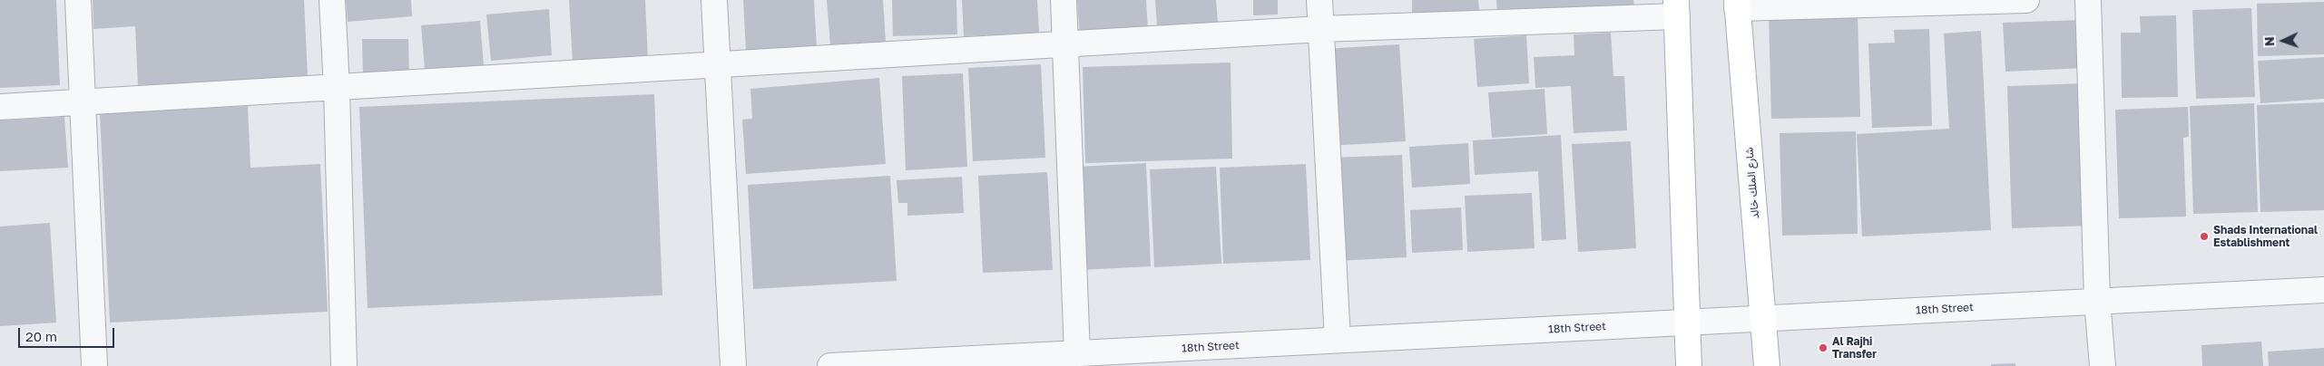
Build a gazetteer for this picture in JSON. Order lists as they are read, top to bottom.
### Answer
{
  "streets": {
    "main road": ["شارع الملك خالد"],
    "street": ["18th Street"]
  },
  "crossings": [
    ["شارع الملك خالد", "18th Street"]
  ],
  "places": ["Shads International Establishment", "Al Rajhi Transfer"],
  "scale_bar": "20 m",
  "north": "left"
}
